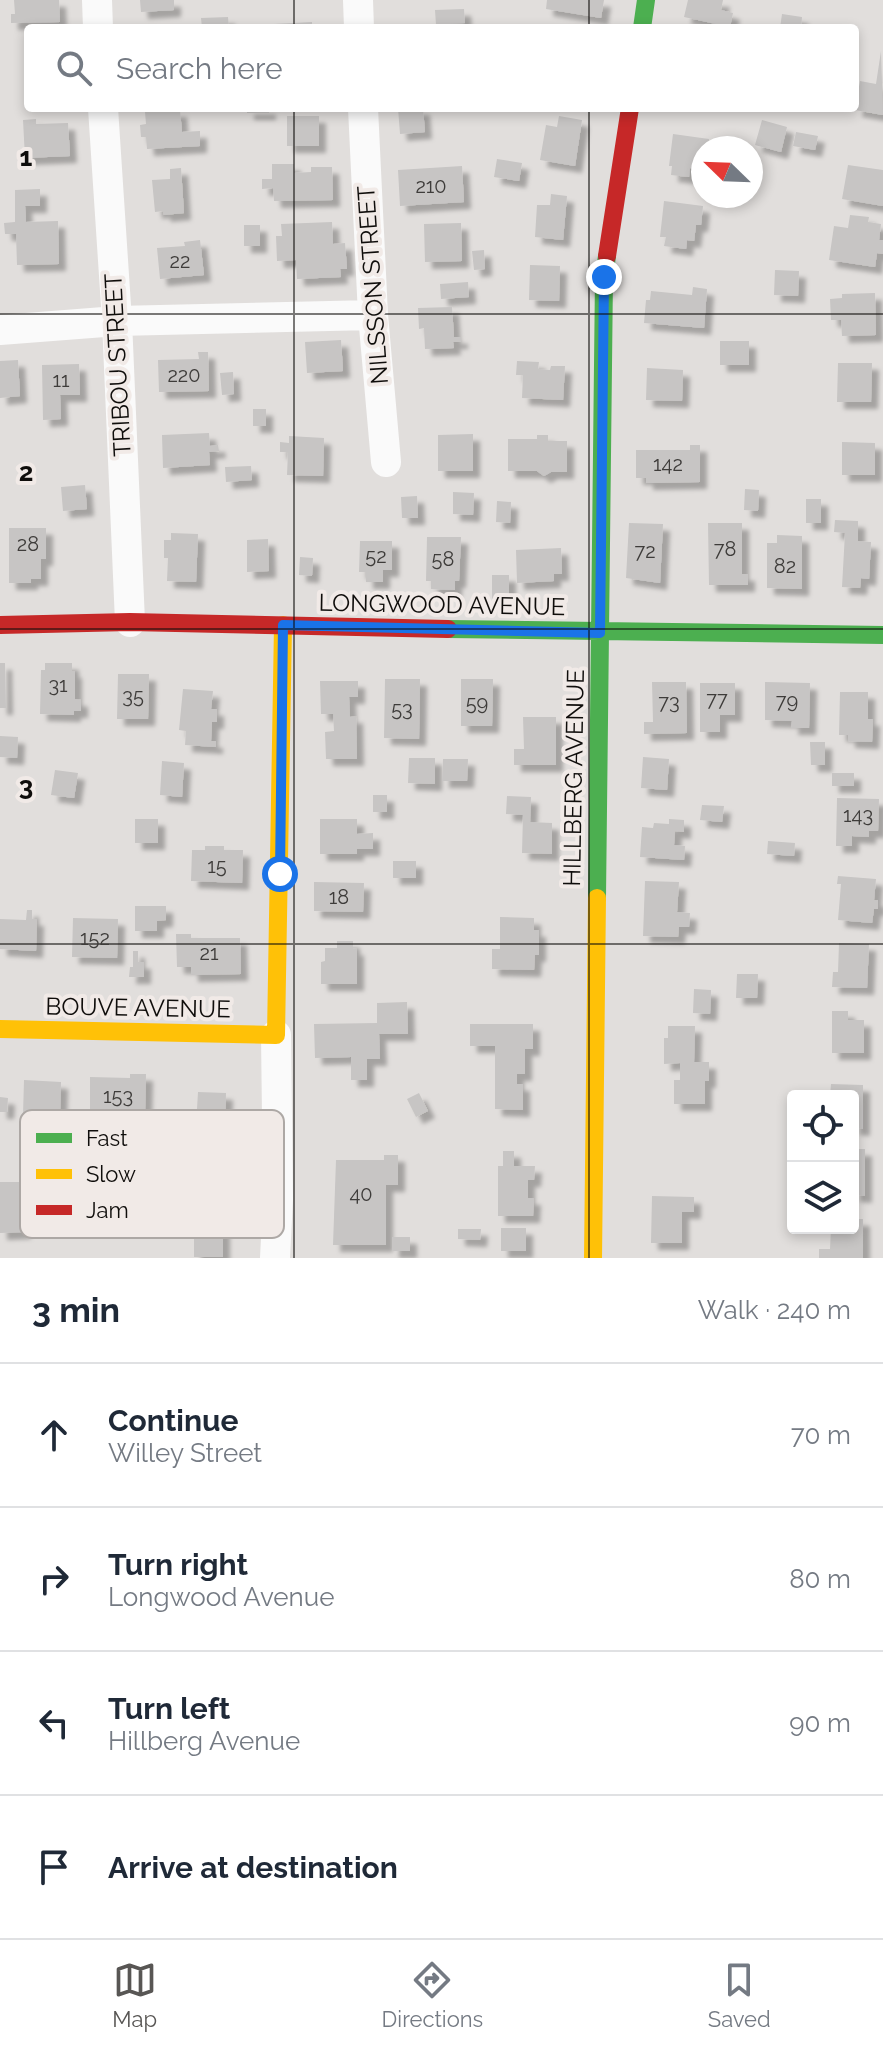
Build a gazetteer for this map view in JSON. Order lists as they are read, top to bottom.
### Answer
{
  "streets": {
    "street": [
      "NILSSON STREET",
      "TRIBOU STREET",
      "LONGWOOD AVENUE",
      "HILLBERG AVENUE",
      "BOUVE AVENUE"
    ]
  },
  "crossings": [
    ["TRIBOU STREET", "LONGWOOD AVENUE"],
    ["LONGWOOD AVENUE", "HILLBERG AVENUE"]
  ],
  "house_numbers": [
    "210",
    "22",
    "220",
    "11",
    "142",
    "28",
    "78",
    "72",
    "52",
    "58",
    "82",
    "31",
    "35",
    "77",
    "79",
    "73",
    "59",
    "53",
    "143",
    "15",
    "18",
    "152",
    "21",
    "153",
    "40"
  ],
  "legend": ["Fast", "Slow", "Jam"],
  "north": "top left",
  "page": {
    "search": "Search here",
    "heading": ["3 min", "Walk · 240 m"],
    "list": [
      ["Continue", "Willey Street", "70 m"],
      ["Turn right", "Longwood Avenue", "80 m"],
      ["Turn left", "Hillberg Avenue", "90 m"],
      "Arrive at destination"
    ],
    "nav": ["Map", "Directions", "Saved"]
  },
  "grid": {
    "rows": ["1", "2", "3"]
  }
}
